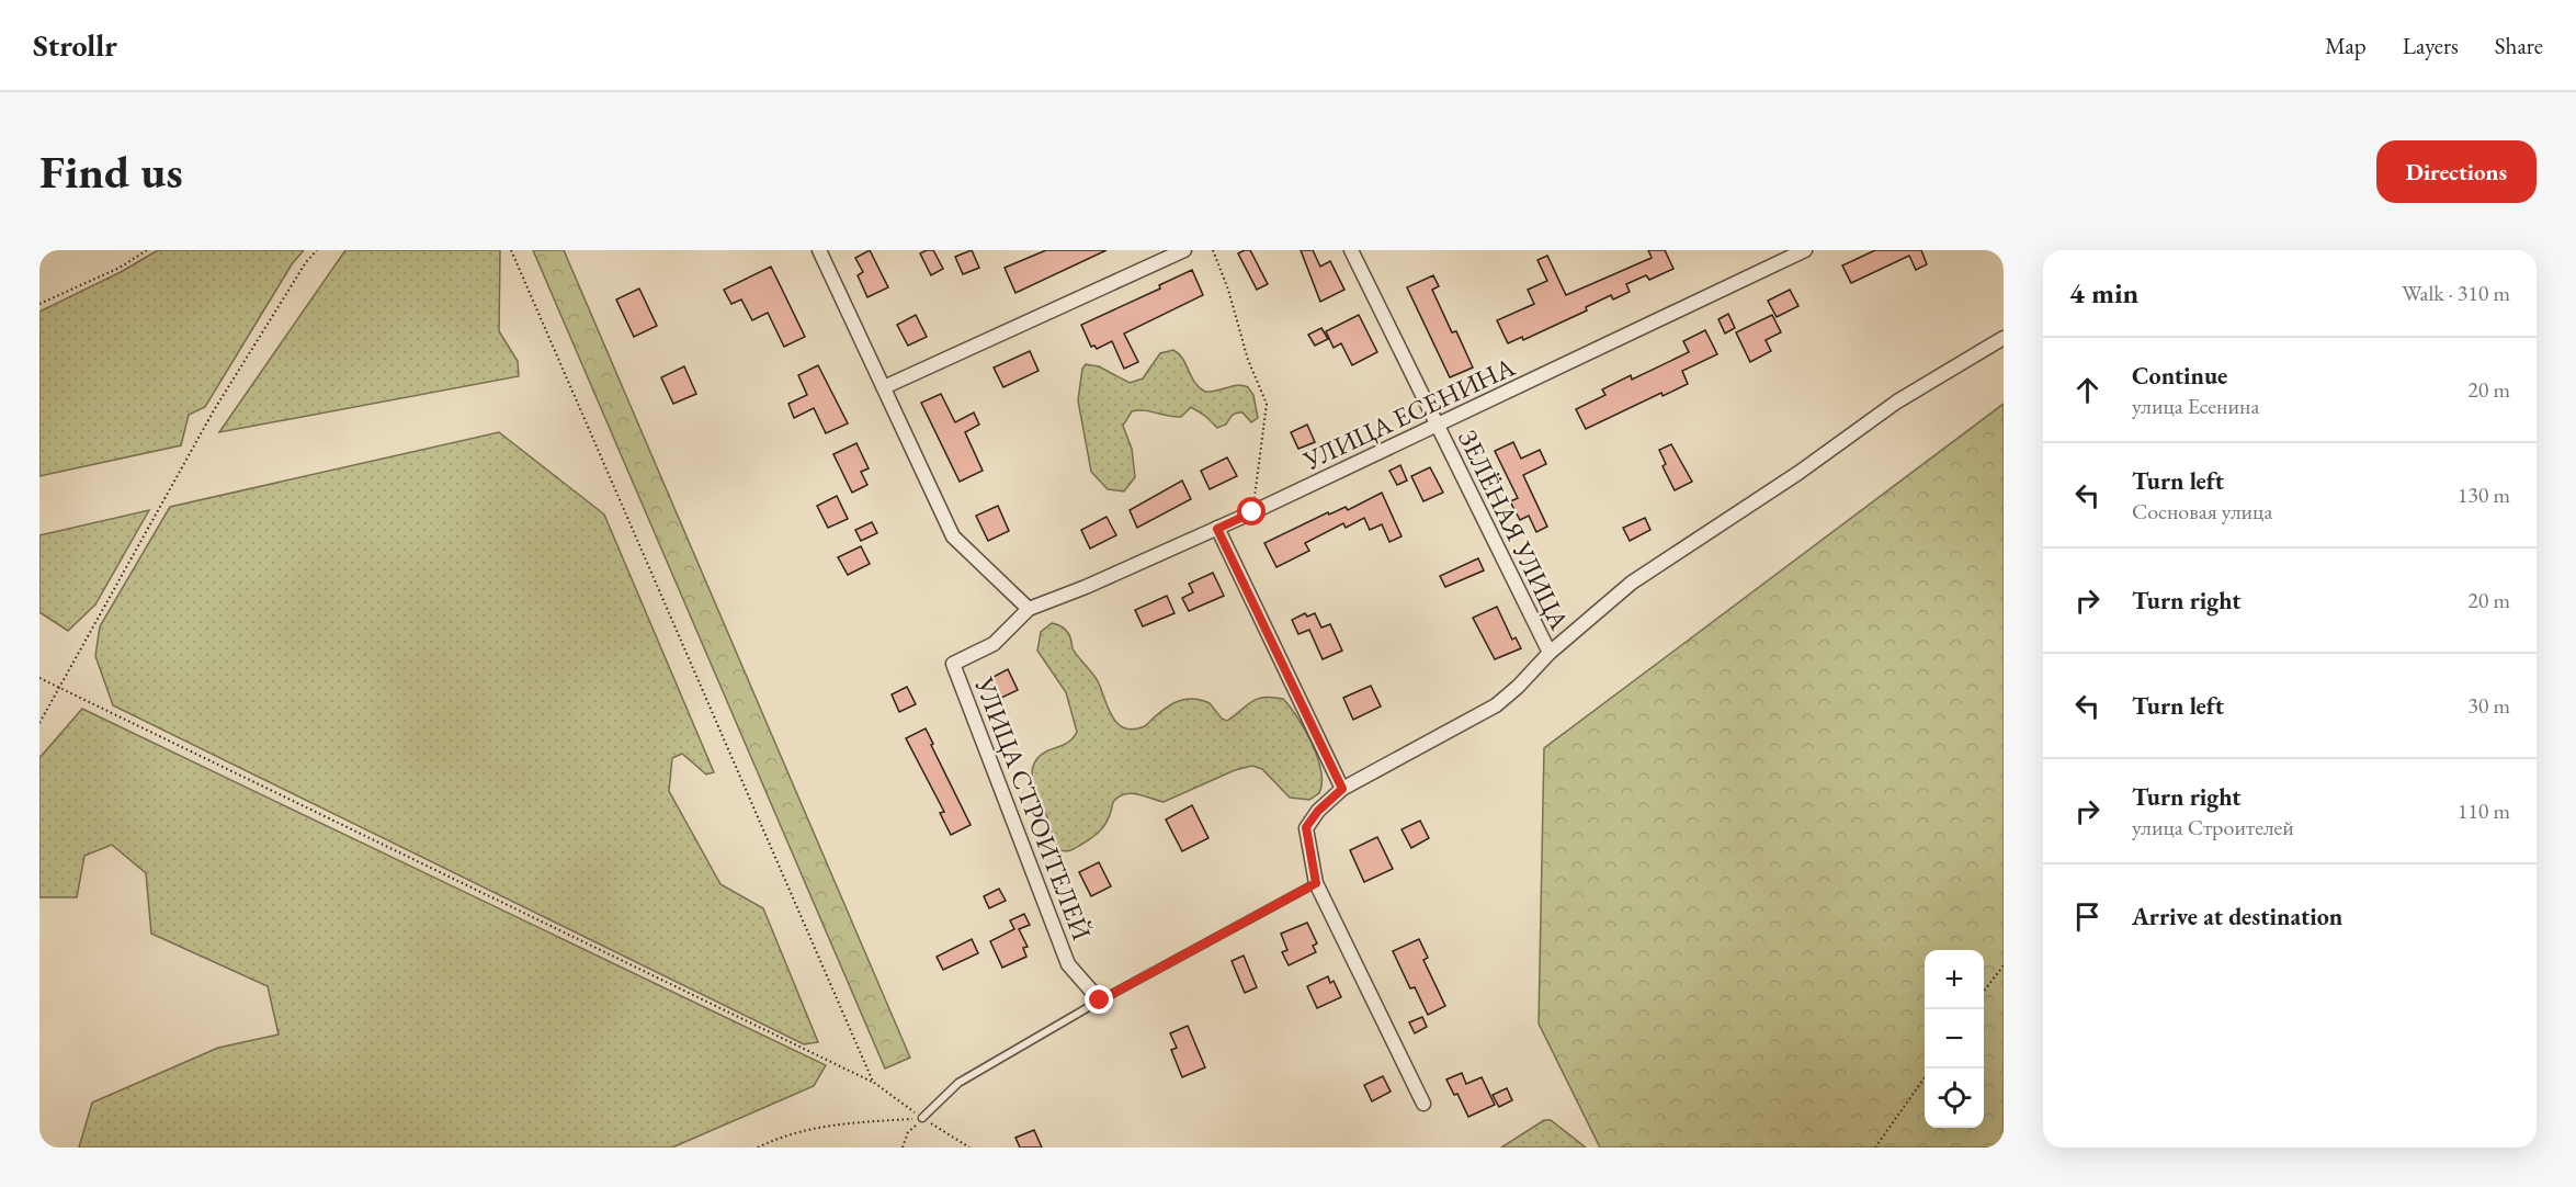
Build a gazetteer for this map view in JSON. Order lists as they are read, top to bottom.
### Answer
{
  "streets": {
    "street": ["УЛИЦА ЕСЕНИНА", "ЗЕЛЁНАЯ УЛИЦА", "УЛИЦА СТРОИТЕЛЕЙ"]
  },
  "crossings": [
    ["УЛИЦА ЕСЕНИНА", "ЗЕЛЁНАЯ УЛИЦА"],
    ["УЛИЦА ЕСЕНИНА", "УЛИЦА СТРОИТЕЛЕЙ"]
  ],
  "page": {
    "header": "Strollr",
    "nav": ["Map", "Layers", "Share"],
    "buttons": "Directions",
    "title": "Find us",
    "heading": ["4 min", "Walk · 310 m"],
    "list": [
      ["Continue", "улица Есенина", "20 m"],
      ["Turn left", "Сосновая улица", "130 m"],
      ["Turn right", "20 m"],
      ["Turn left", "30 m"],
      ["Turn right", "улица Строителей", "110 m"],
      "Arrive at destination"
    ],
    "map_buttons": ["+", "−"]
  }
}
